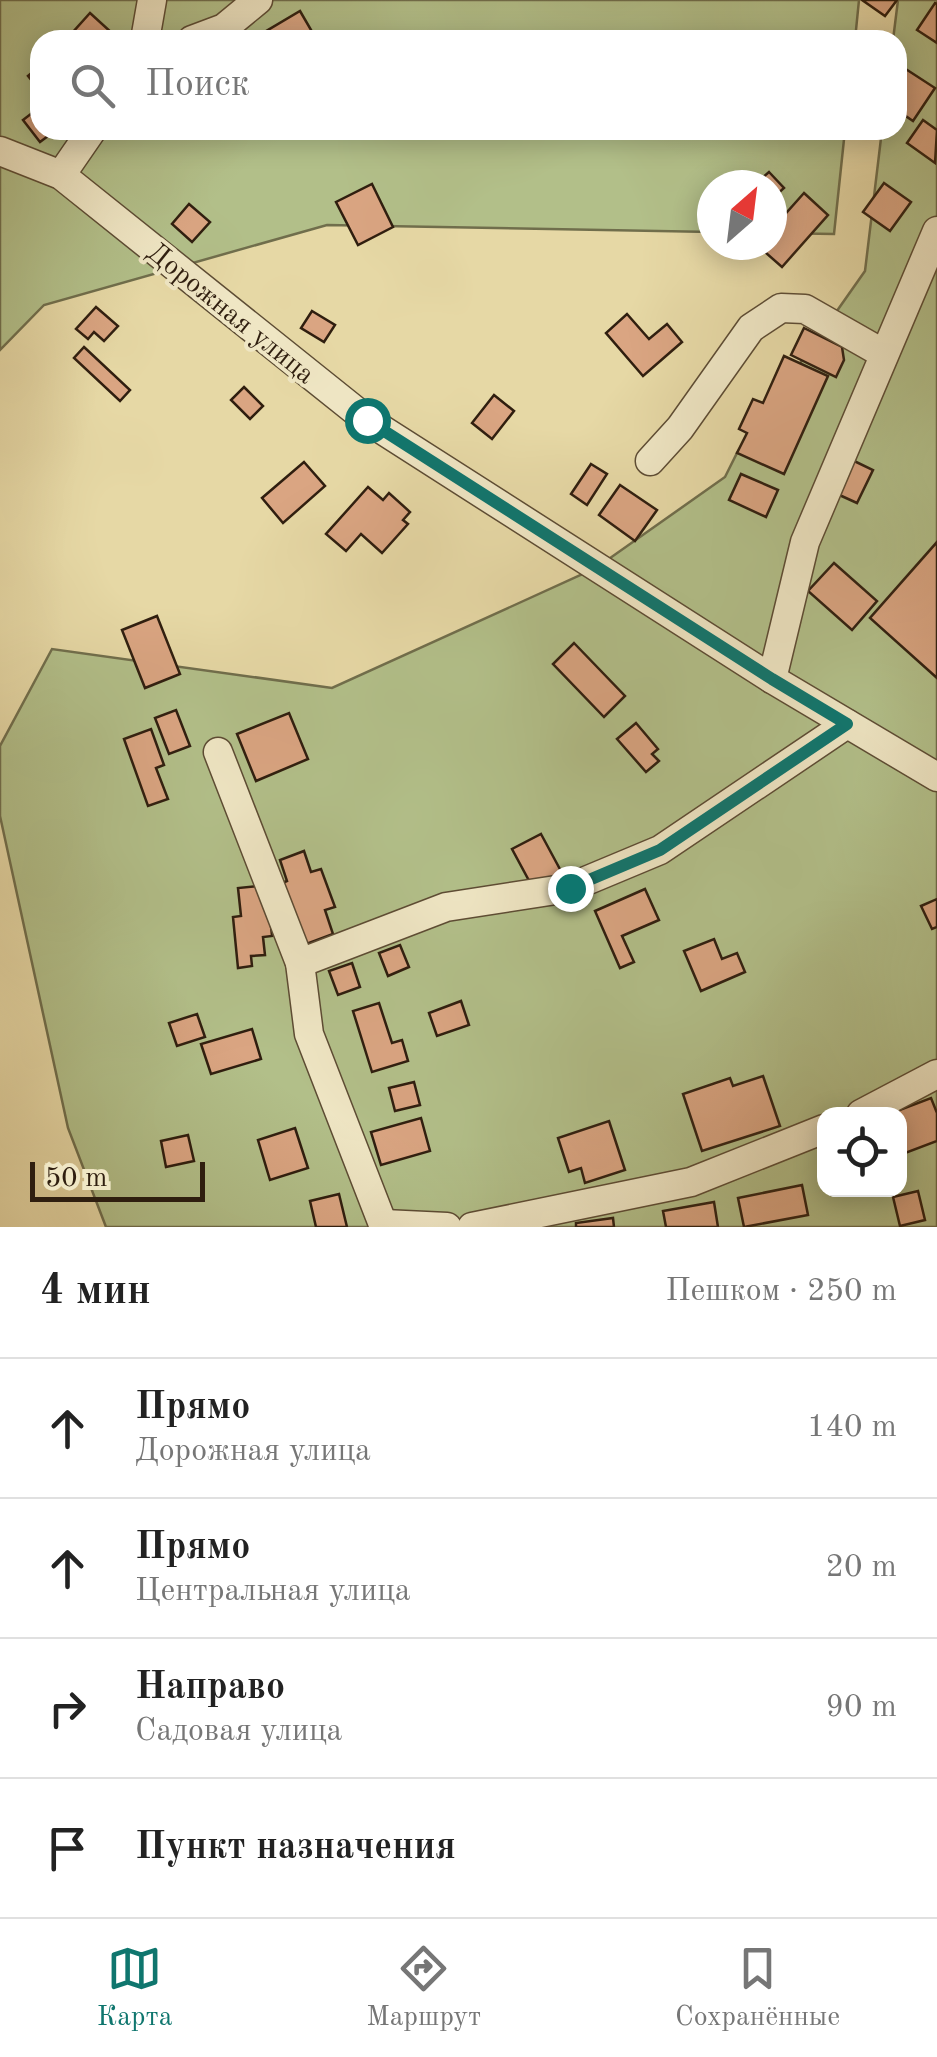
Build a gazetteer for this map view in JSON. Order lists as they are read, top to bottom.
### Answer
{
  "streets": {
    "street": ["Дорожная улица"]
  },
  "scale_bar": "50 m",
  "north": "top right",
  "page": {
    "search": "Поиск",
    "scale": "50 m",
    "heading": ["4 мин", "Пешком · 250 m"],
    "list": [
      ["Прямо", "Дорожная улица", "140 m"],
      ["Прямо", "Центральная улица", "20 m"],
      ["Направо", "Садовая улица", "90 m"],
      "Пункт назначения"
    ],
    "nav": ["Карта", "Маршрут", "Сохранённые"]
  }
}
